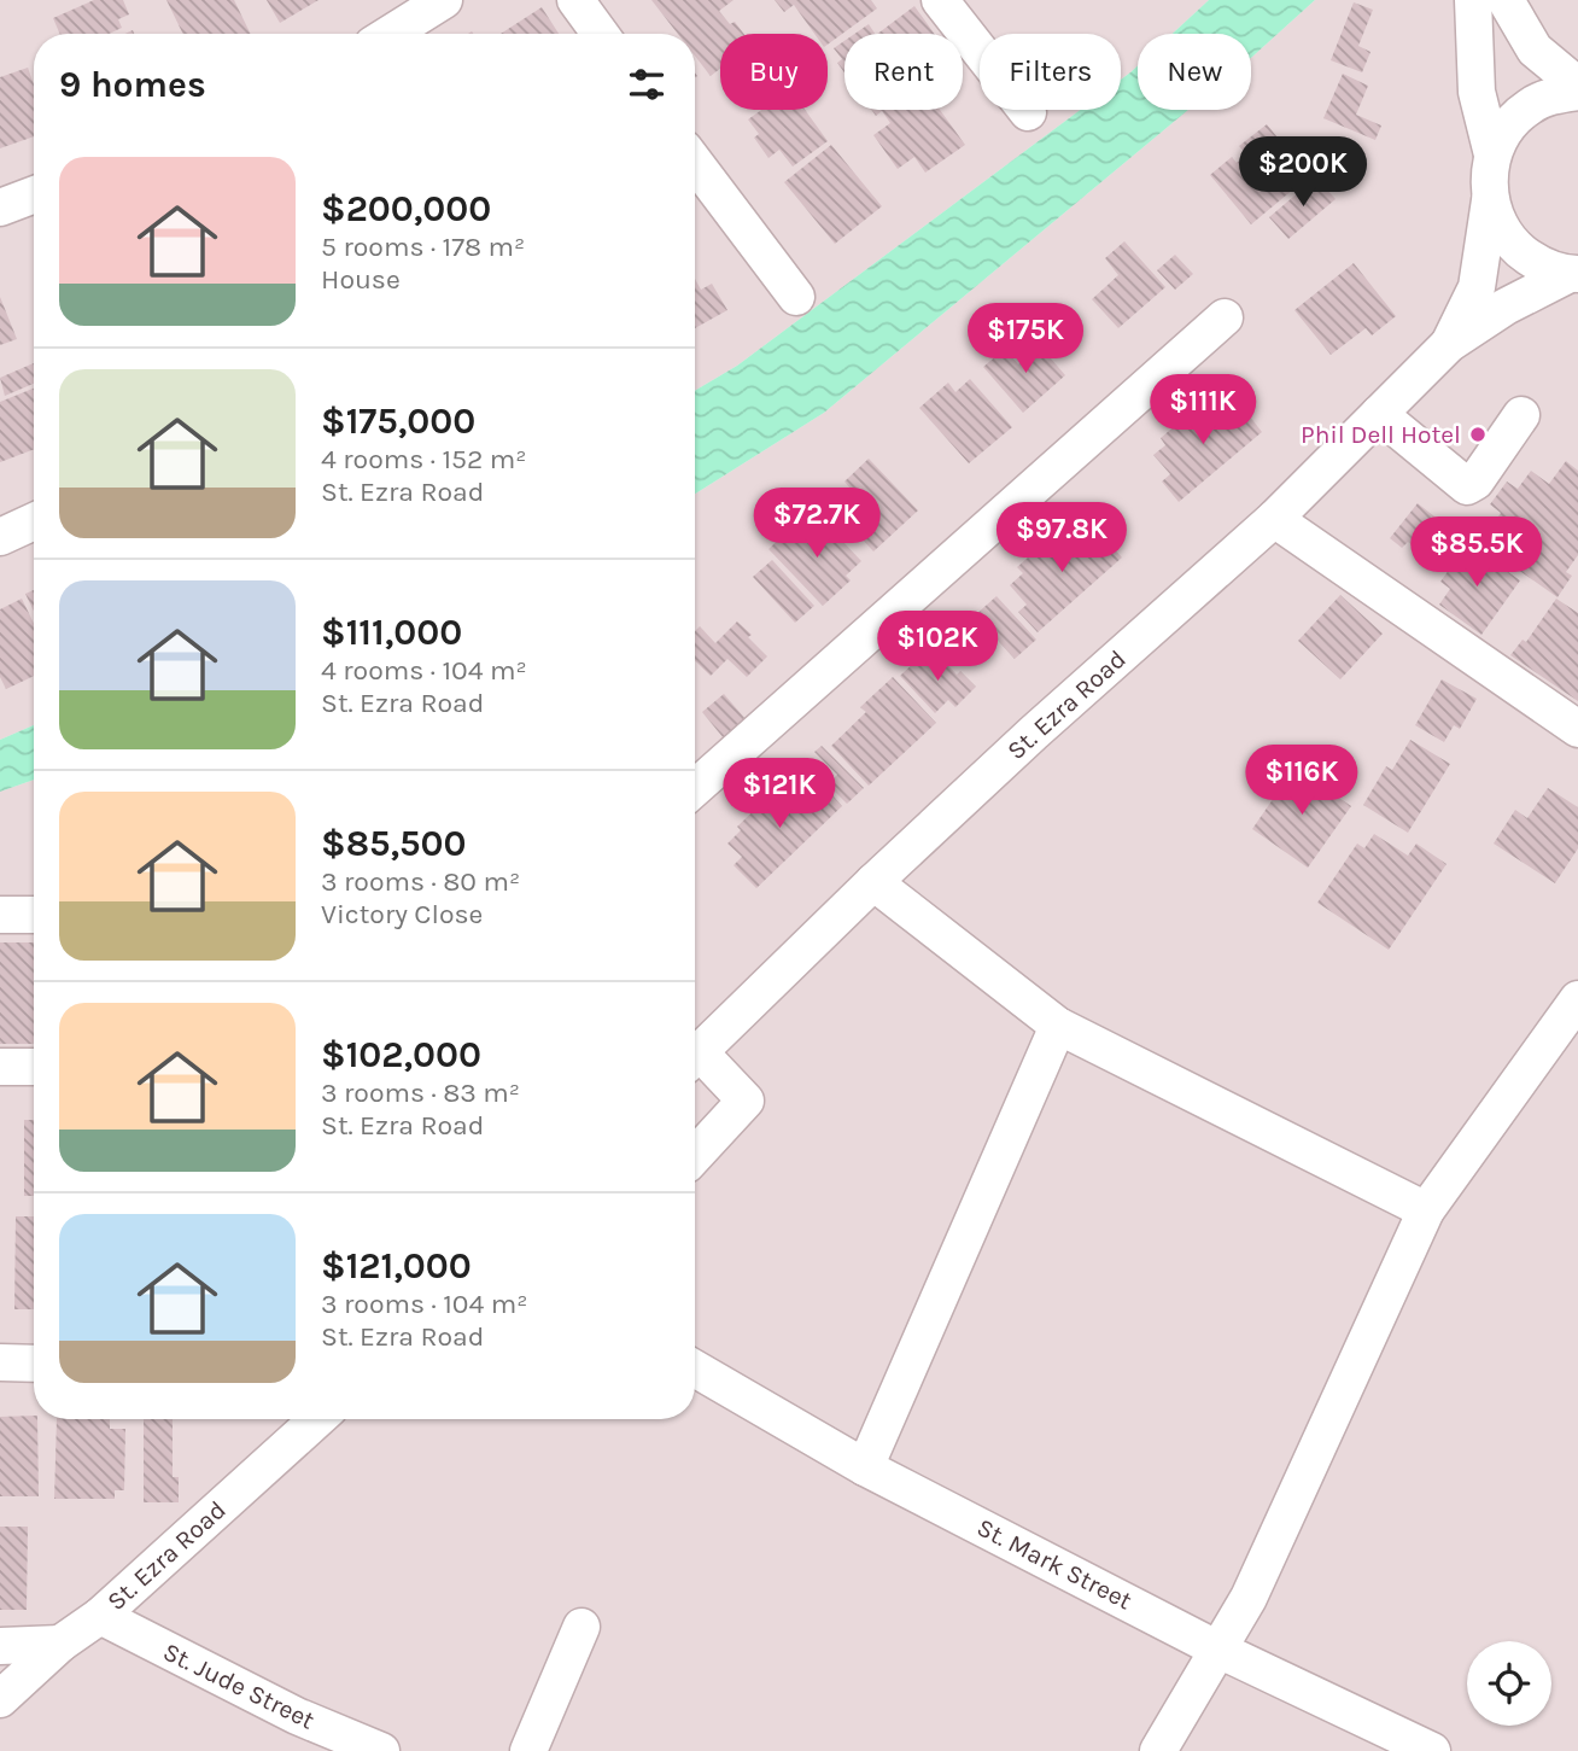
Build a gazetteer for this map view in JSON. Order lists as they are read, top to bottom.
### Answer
{
  "streets": {
    "street": ["St. Ezra Road", "St. Mark Street", "St. Jude Street"]
  },
  "crossings": [
    ["St. Ezra Road", "St. Jude Street"]
  ],
  "places": ["Phil Dell Hotel"],
  "page": {
    "chip": [
      "Buy",
      "Rent",
      "Filters",
      "New"
    ],
    "heading": "9 homes",
    "list": [
      {
        "name": "$200,000",
        "note": "5 rooms · 178 m² · House"
      },
      {
        "name": "$175,000",
        "note": "4 rooms · 152 m² · St. Ezra Road"
      },
      {
        "name": "$111,000",
        "note": "4 rooms · 104 m² · St. Ezra Road"
      },
      {
        "name": "$85,500",
        "note": "3 rooms · 80 m² · Victory Close"
      },
      {
        "name": "$102,000",
        "note": "3 rooms · 83 m² · St. Ezra Road"
      },
      {
        "name": "$121,000",
        "note": "3 rooms · 104 m² · St. Ezra Road"
      }
    ],
    "price": [
      "$200K",
      "$175K",
      "$111K",
      "$72.7K",
      "$97.8K",
      "$85.5K",
      "$102K",
      "$116K",
      "$121K"
    ]
  }
}
